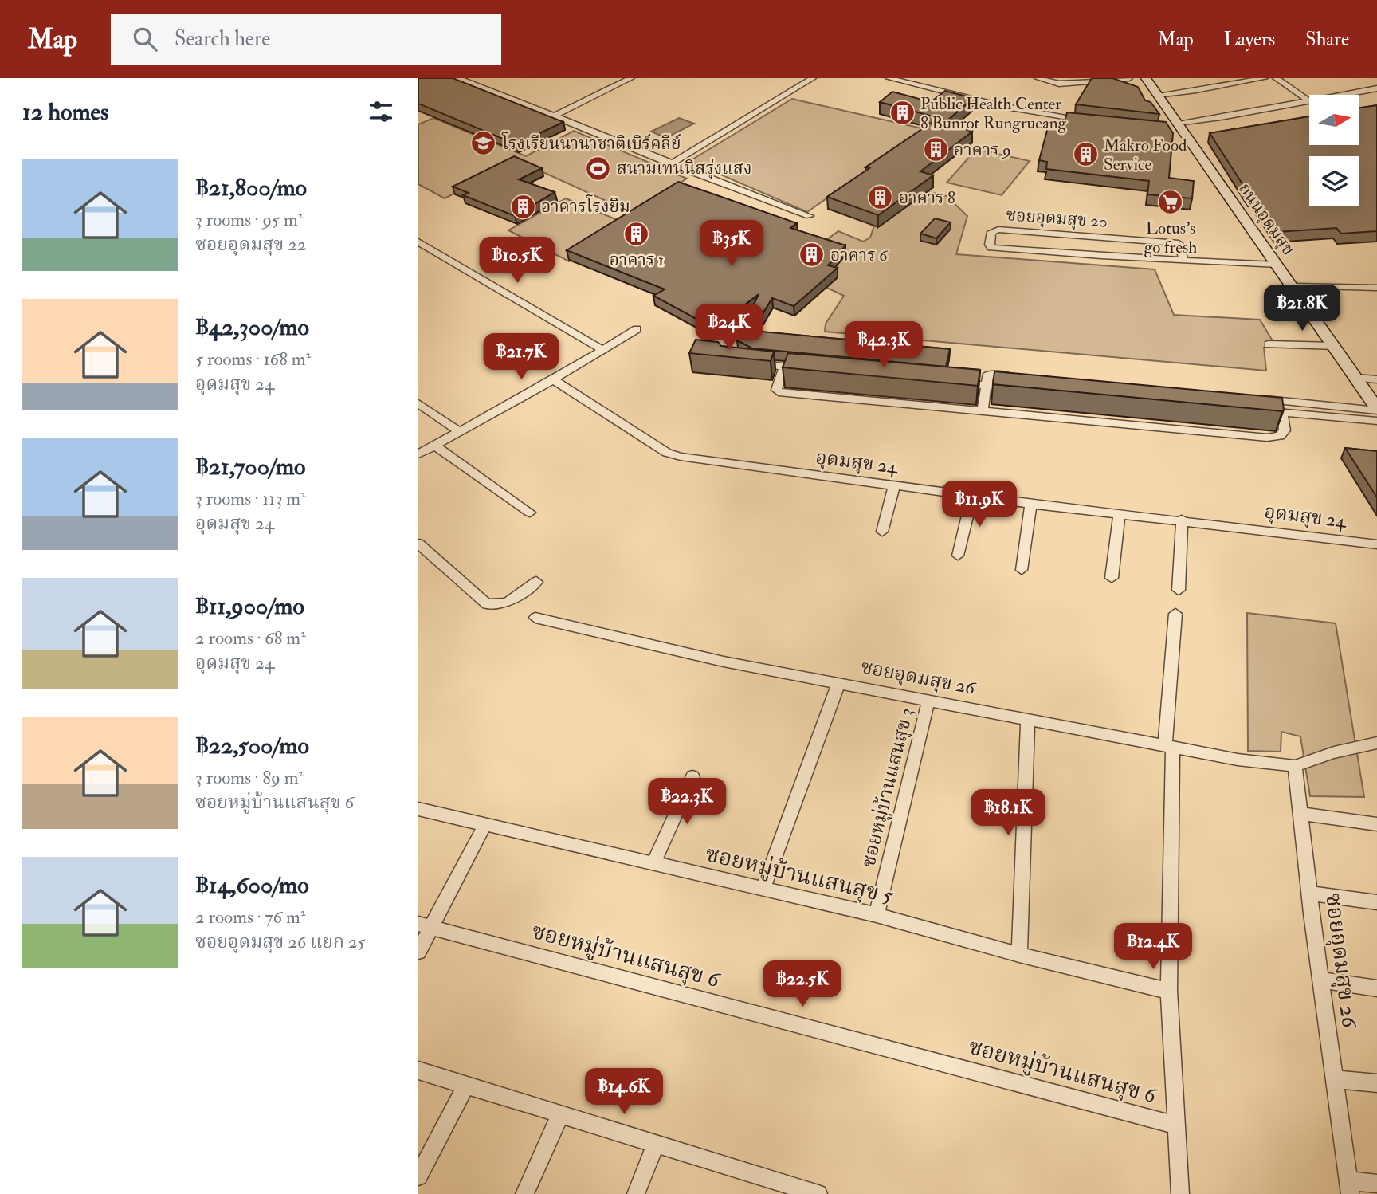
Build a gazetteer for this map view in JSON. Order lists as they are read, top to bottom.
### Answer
{
  "streets": {
    "main road": ["ถนนอุดมสุข"],
    "street": [
      "ซอยอุดมสุข 20",
      "อุดมสุข 24",
      "ซอยอุดมสุข 26",
      "ซอยหมู่บ้านแสนสุข 3",
      "ซอยหมู่บ้านแสนสุข 5",
      "ซอยหมู่บ้านแสนสุข 6"
    ]
  },
  "crossings": [
    ["ซอยอุดมสุข 20", "ถนนอุดมสุข"],
    ["ซอยอุดมสุข 26", "ซอยหมู่บ้านแสนสุข 3"],
    ["ซอยหมู่บ้านแสนสุข 3", "ซอยหมู่บ้านแสนสุข 5"]
  ],
  "places": {
    "building": [
      "Public Health Center 8 Bunrot Rungrueang",
      "อาคาร 9",
      "Makro Food Service",
      "อาคาร 8",
      "อาคารโรงยิม",
      "อาคาร 1",
      "อาคาร 6"
    ],
    "school or university": ["โรงเรียนนานาชาติเบิร์คลีย์"],
    "sports": ["สนามเทนนิสรุ่งแสง"],
    "supermarket": ["Lotus's go fresh"]
  },
  "north": "right",
  "page": {
    "header": "Map",
    "search": "Search here",
    "nav": ["Map", "Layers", "Share"],
    "heading": "12 homes",
    "list": [
      {
        "name": "฿21,800/mo",
        "note": "3 rooms · 95 m² · ซอยอุดมสุข 22"
      },
      {
        "name": "฿42,300/mo",
        "note": "5 rooms · 168 m² · อุดมสุข 24"
      },
      {
        "name": "฿21,700/mo",
        "note": "3 rooms · 113 m² · อุดมสุข 24"
      },
      {
        "name": "฿11,900/mo",
        "note": "2 rooms · 68 m² · อุดมสุข 24"
      },
      {
        "name": "฿22,500/mo",
        "note": "3 rooms · 89 m² · ซอยหมู่บ้านแสนสุข 6"
      },
      {
        "name": "฿14,600/mo",
        "note": "2 rooms · 76 m² · ซอยอุดมสุข 26 แยก 25"
      }
    ],
    "price": [
      "฿35K",
      "฿10.5K",
      "฿21.8K",
      "฿24K",
      "฿42.3K",
      "฿21.7K",
      "฿11.9K",
      "฿22.3K",
      "฿18.1K",
      "฿12.4K",
      "฿22.5K",
      "฿14.6K"
    ]
  }
}
